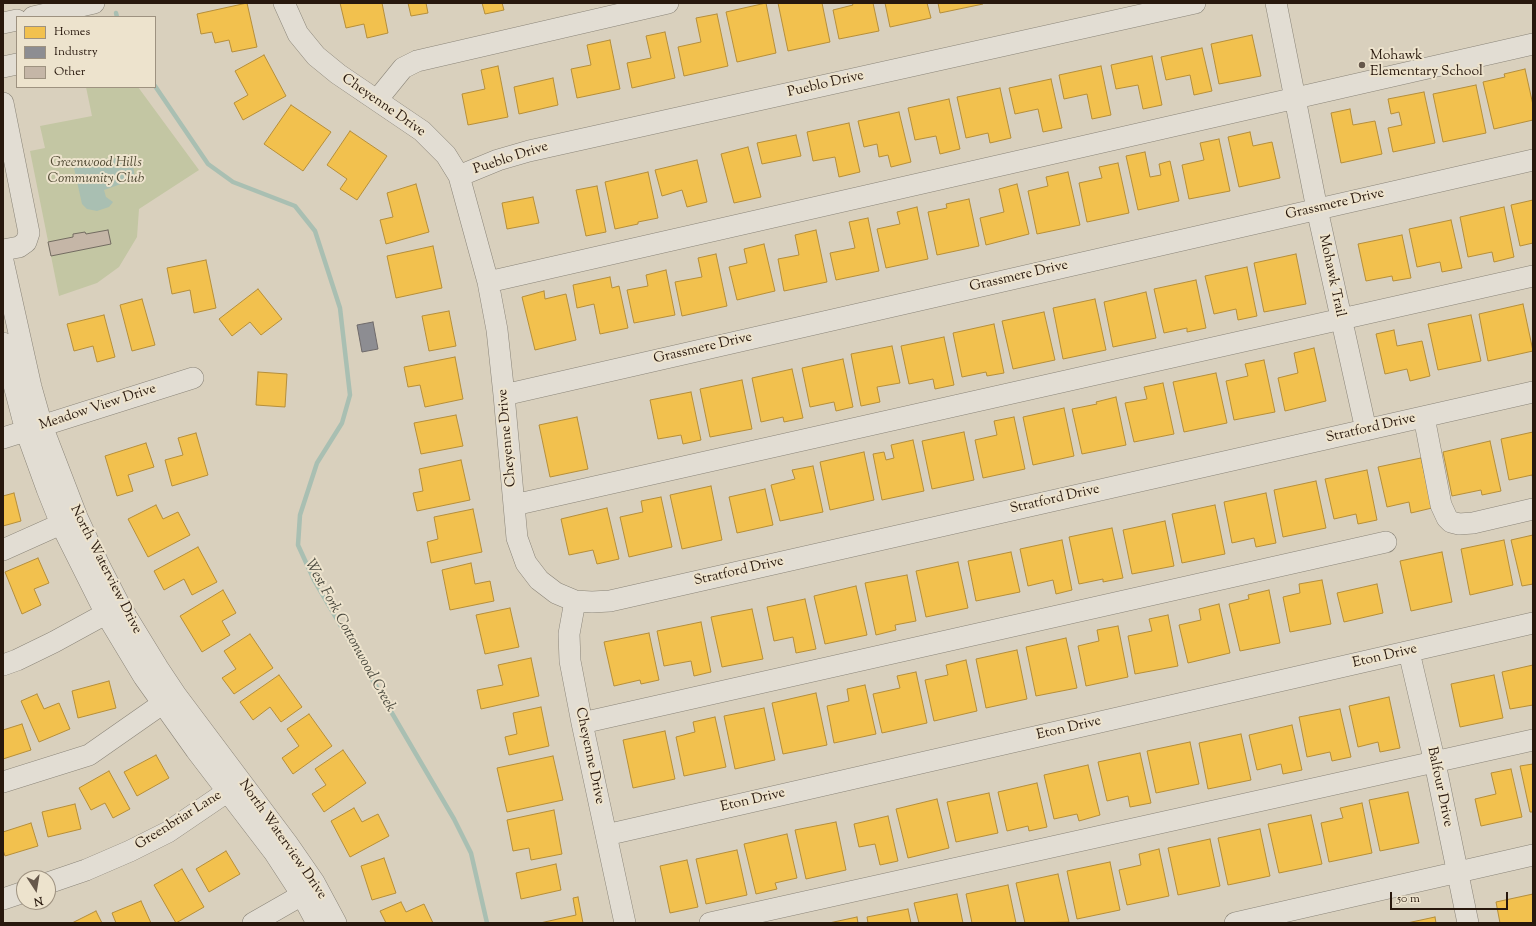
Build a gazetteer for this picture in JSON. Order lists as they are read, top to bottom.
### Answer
{
  "streets": {
    "street": [
      "Pueblo Drive",
      "Cheyenne Drive",
      "Grassmere Drive",
      "Mohawk Trail",
      "Meadow View Drive",
      "Stratford Drive",
      "North Waterview Drive",
      "Eton Drive",
      "Balfour Drive",
      "Greenbriar Lane"
    ]
  },
  "crossings": [
    ["Pueblo Drive", "Cheyenne Drive"],
    ["Cheyenne Drive", "Grassmere Drive"],
    ["Cheyenne Drive", "Stratford Drive"],
    ["Cheyenne Drive", "Eton Drive"],
    ["Grassmere Drive", "Mohawk Trail"],
    ["Mohawk Trail", "Stratford Drive"],
    ["Meadow View Drive", "North Waterview Drive"],
    ["North Waterview Drive", "Greenbriar Lane"],
    ["Eton Drive", "Balfour Drive"]
  ],
  "water": ["West Fork Cottonwood Creek"],
  "parks": ["Greenwood Hills Community Club"],
  "places": ["Mohawk Elementary School"],
  "legend": ["Homes", "Industry", "Other"],
  "scale_bar": "50 m",
  "north": "bottom"
}
